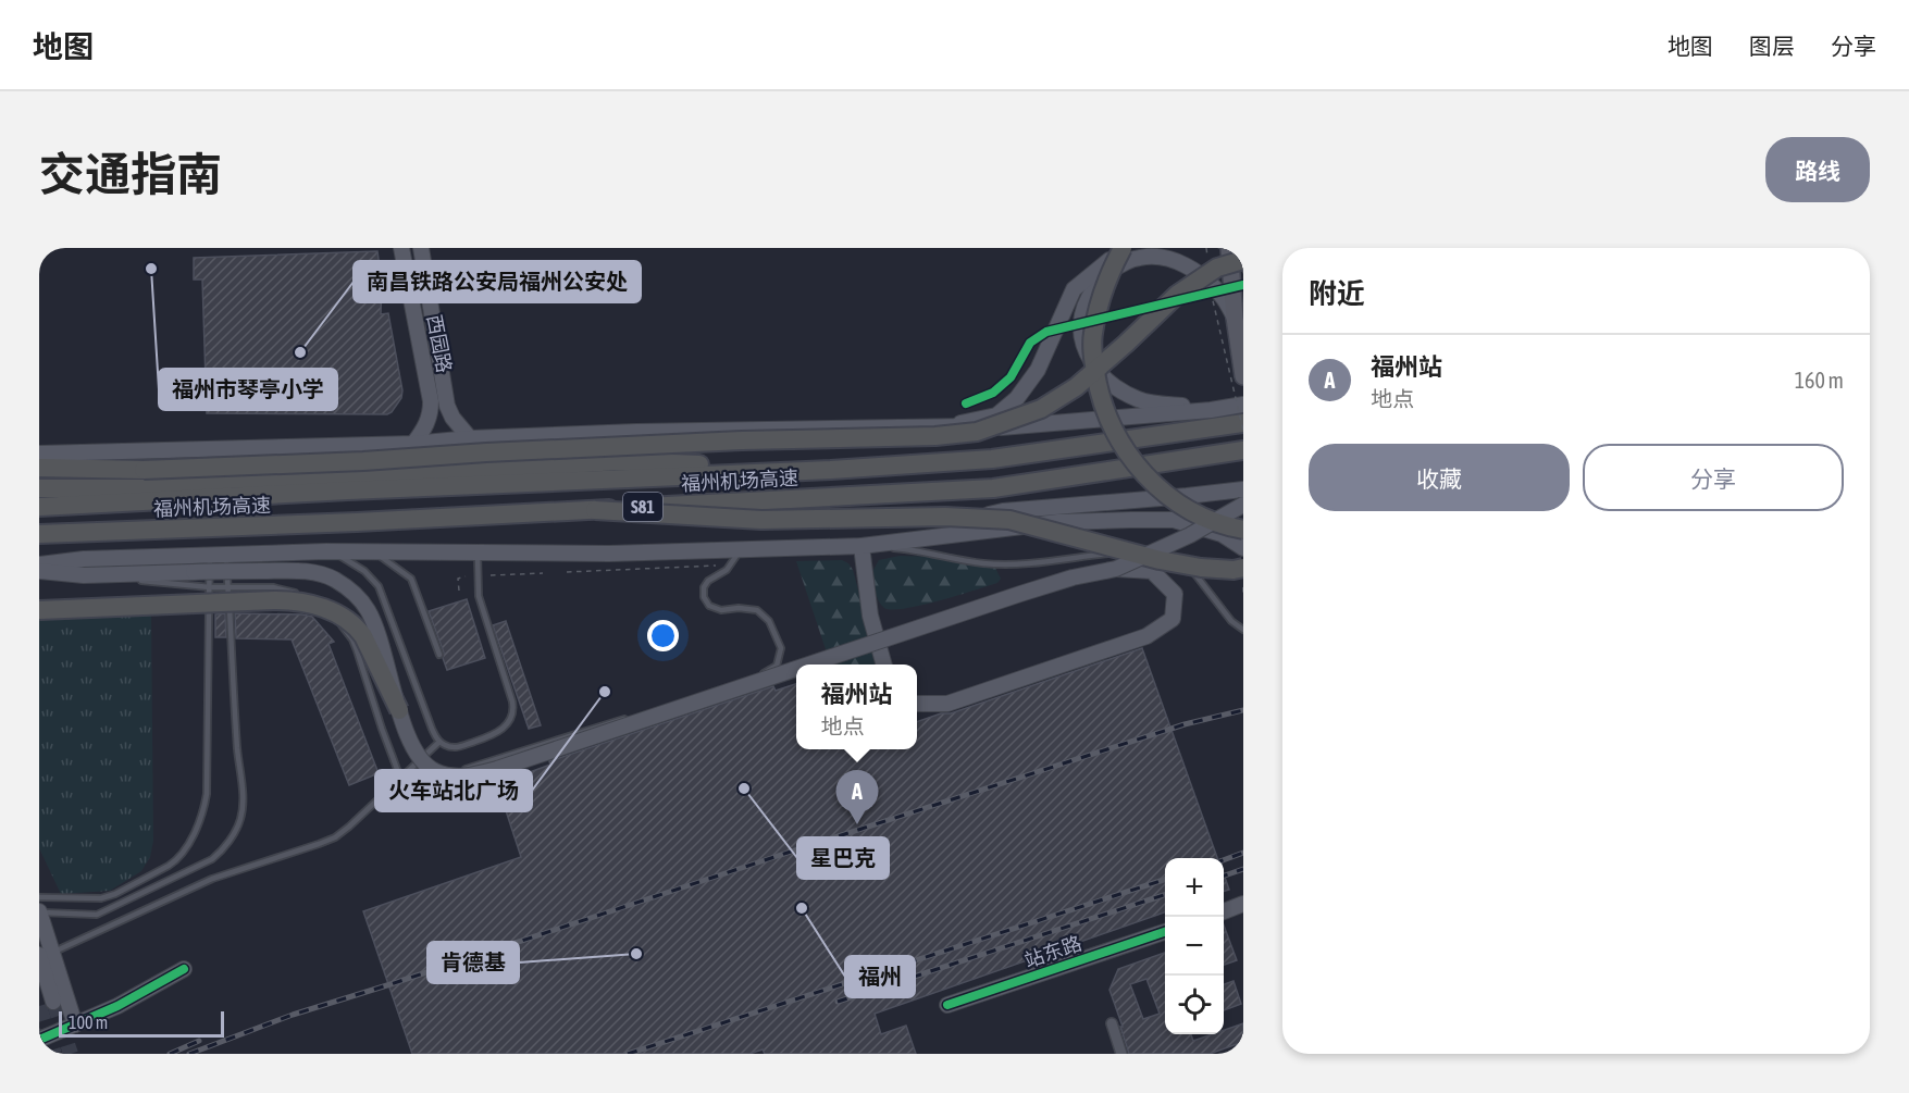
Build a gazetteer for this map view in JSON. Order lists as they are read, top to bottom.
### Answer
{
  "streets": {
    "highway": ["福州机场高速", "S81"],
    "main road": ["西园路", "站东路"]
  },
  "places": [
    "福州市琴亭小学",
    "南昌铁路公安局福州公安处",
    "火车站北广场",
    "星巴克",
    "福州",
    "肯德基"
  ],
  "scale_bar": "100 m",
  "page": {
    "header": "地图",
    "nav": ["地图", "图层", "分享"],
    "title": "交通指南",
    "buttons": [
      "路线",
      ["收藏", "分享"]
    ],
    "heading": "附近",
    "list": [
      {
        "mark": "A",
        "name": "福州站",
        "note": "地点",
        "value": "160 m"
      }
    ],
    "popup": ["福州站", "地点"],
    "pins": "A",
    "map_buttons": ["+", "−"],
    "scale": "100 m"
  }
}
